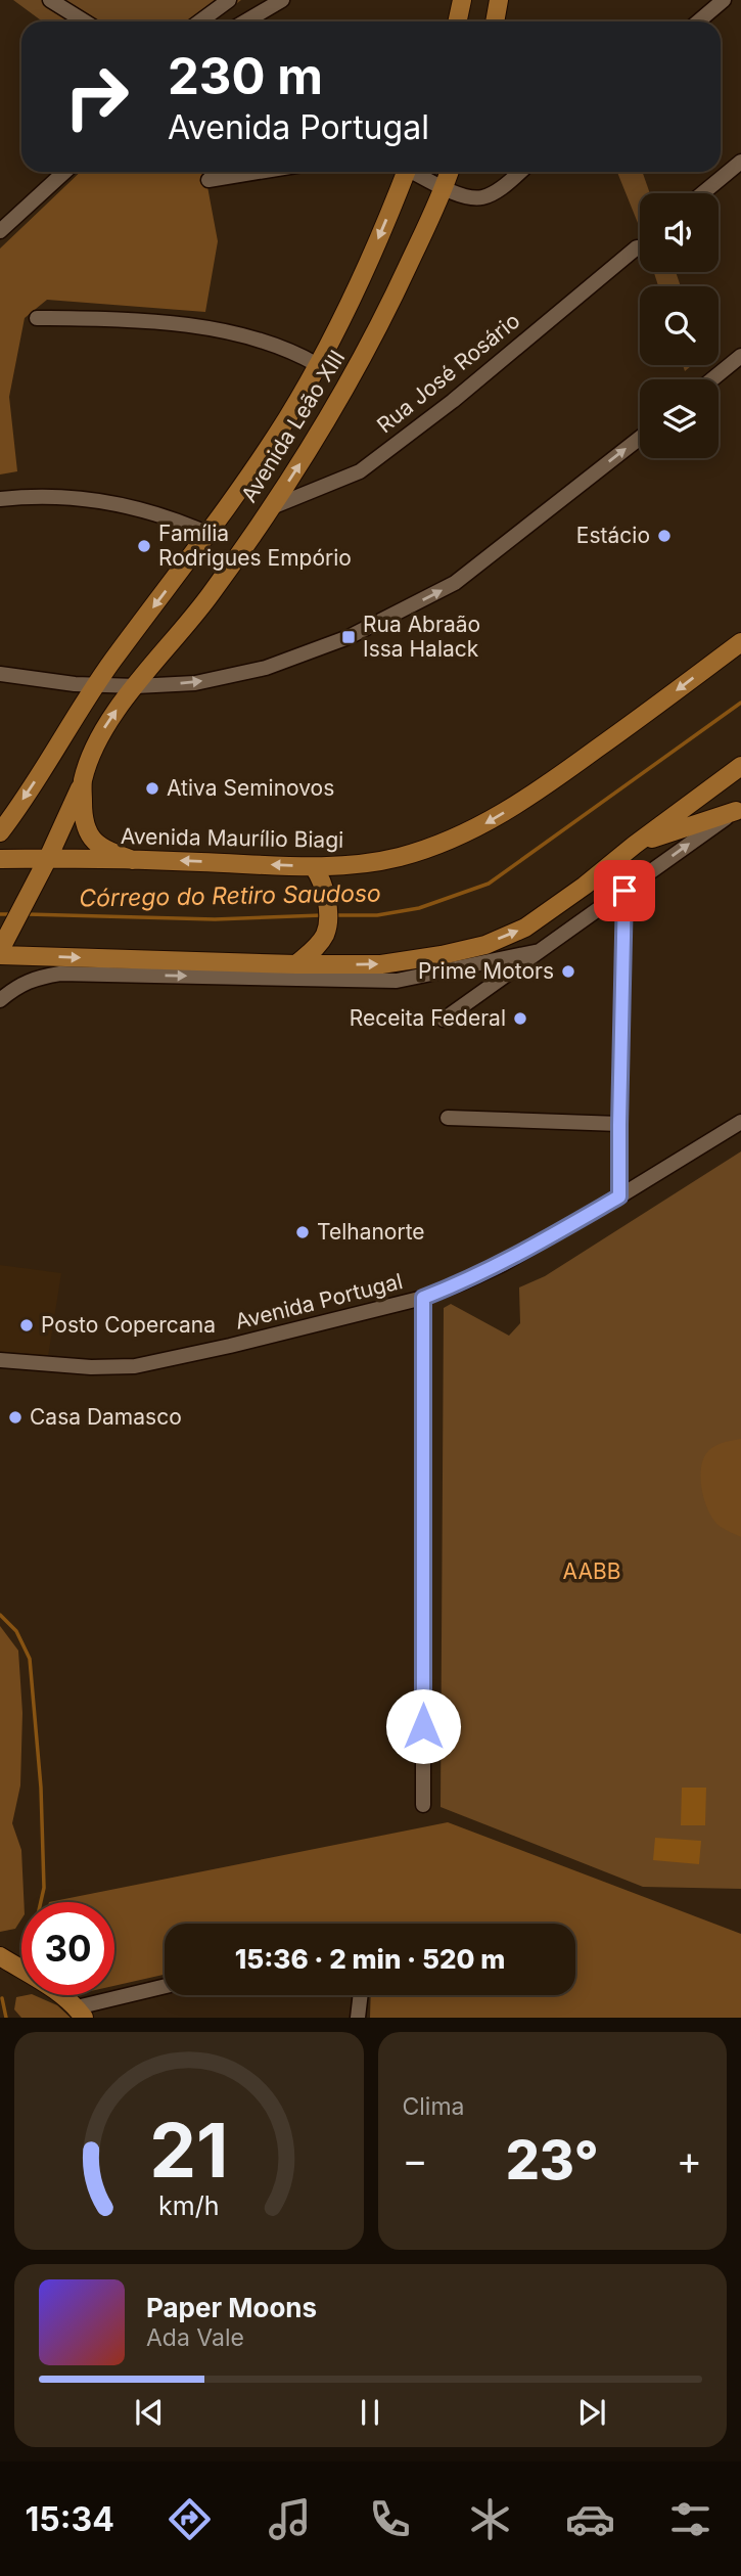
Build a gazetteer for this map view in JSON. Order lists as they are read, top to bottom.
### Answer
{
  "streets": {
    "main road": ["Avenida Leão XIII", "Avenida Maurílio Biagi"],
    "street": ["Rua José Rosário", "Avenida Portugal"]
  },
  "crossings": [
    ["Rua José Rosário", "Avenida Leão XIII"],
    ["Avenida Leão XIII", "Avenida Maurílio Biagi"]
  ],
  "water": ["Córrego do Retiro Saudoso"],
  "parks": ["AABB"],
  "places": {
    "other": [
      "Estácio",
      "Família Rodrigues Empório",
      "Ativa Seminovos",
      "Prime Motors",
      "Receita Federal",
      "Telhanorte",
      "Posto Copercana",
      "Casa Damasco"
    ],
    "transit": ["Rua Abraão Issa Halack"]
  },
  "page": {
    "turn": ["230 m", "Avenida Portugal"],
    "limit": "30",
    "trip": "15:36 · 2 min · 520 m",
    "tile": "Clima",
    "heat": ["−", "23°", "+"],
    "song": ["Paper Moons", "Ada Vale"],
    "tabs": "15:34",
    "gauge": ["21", "km/h"]
  }
}
